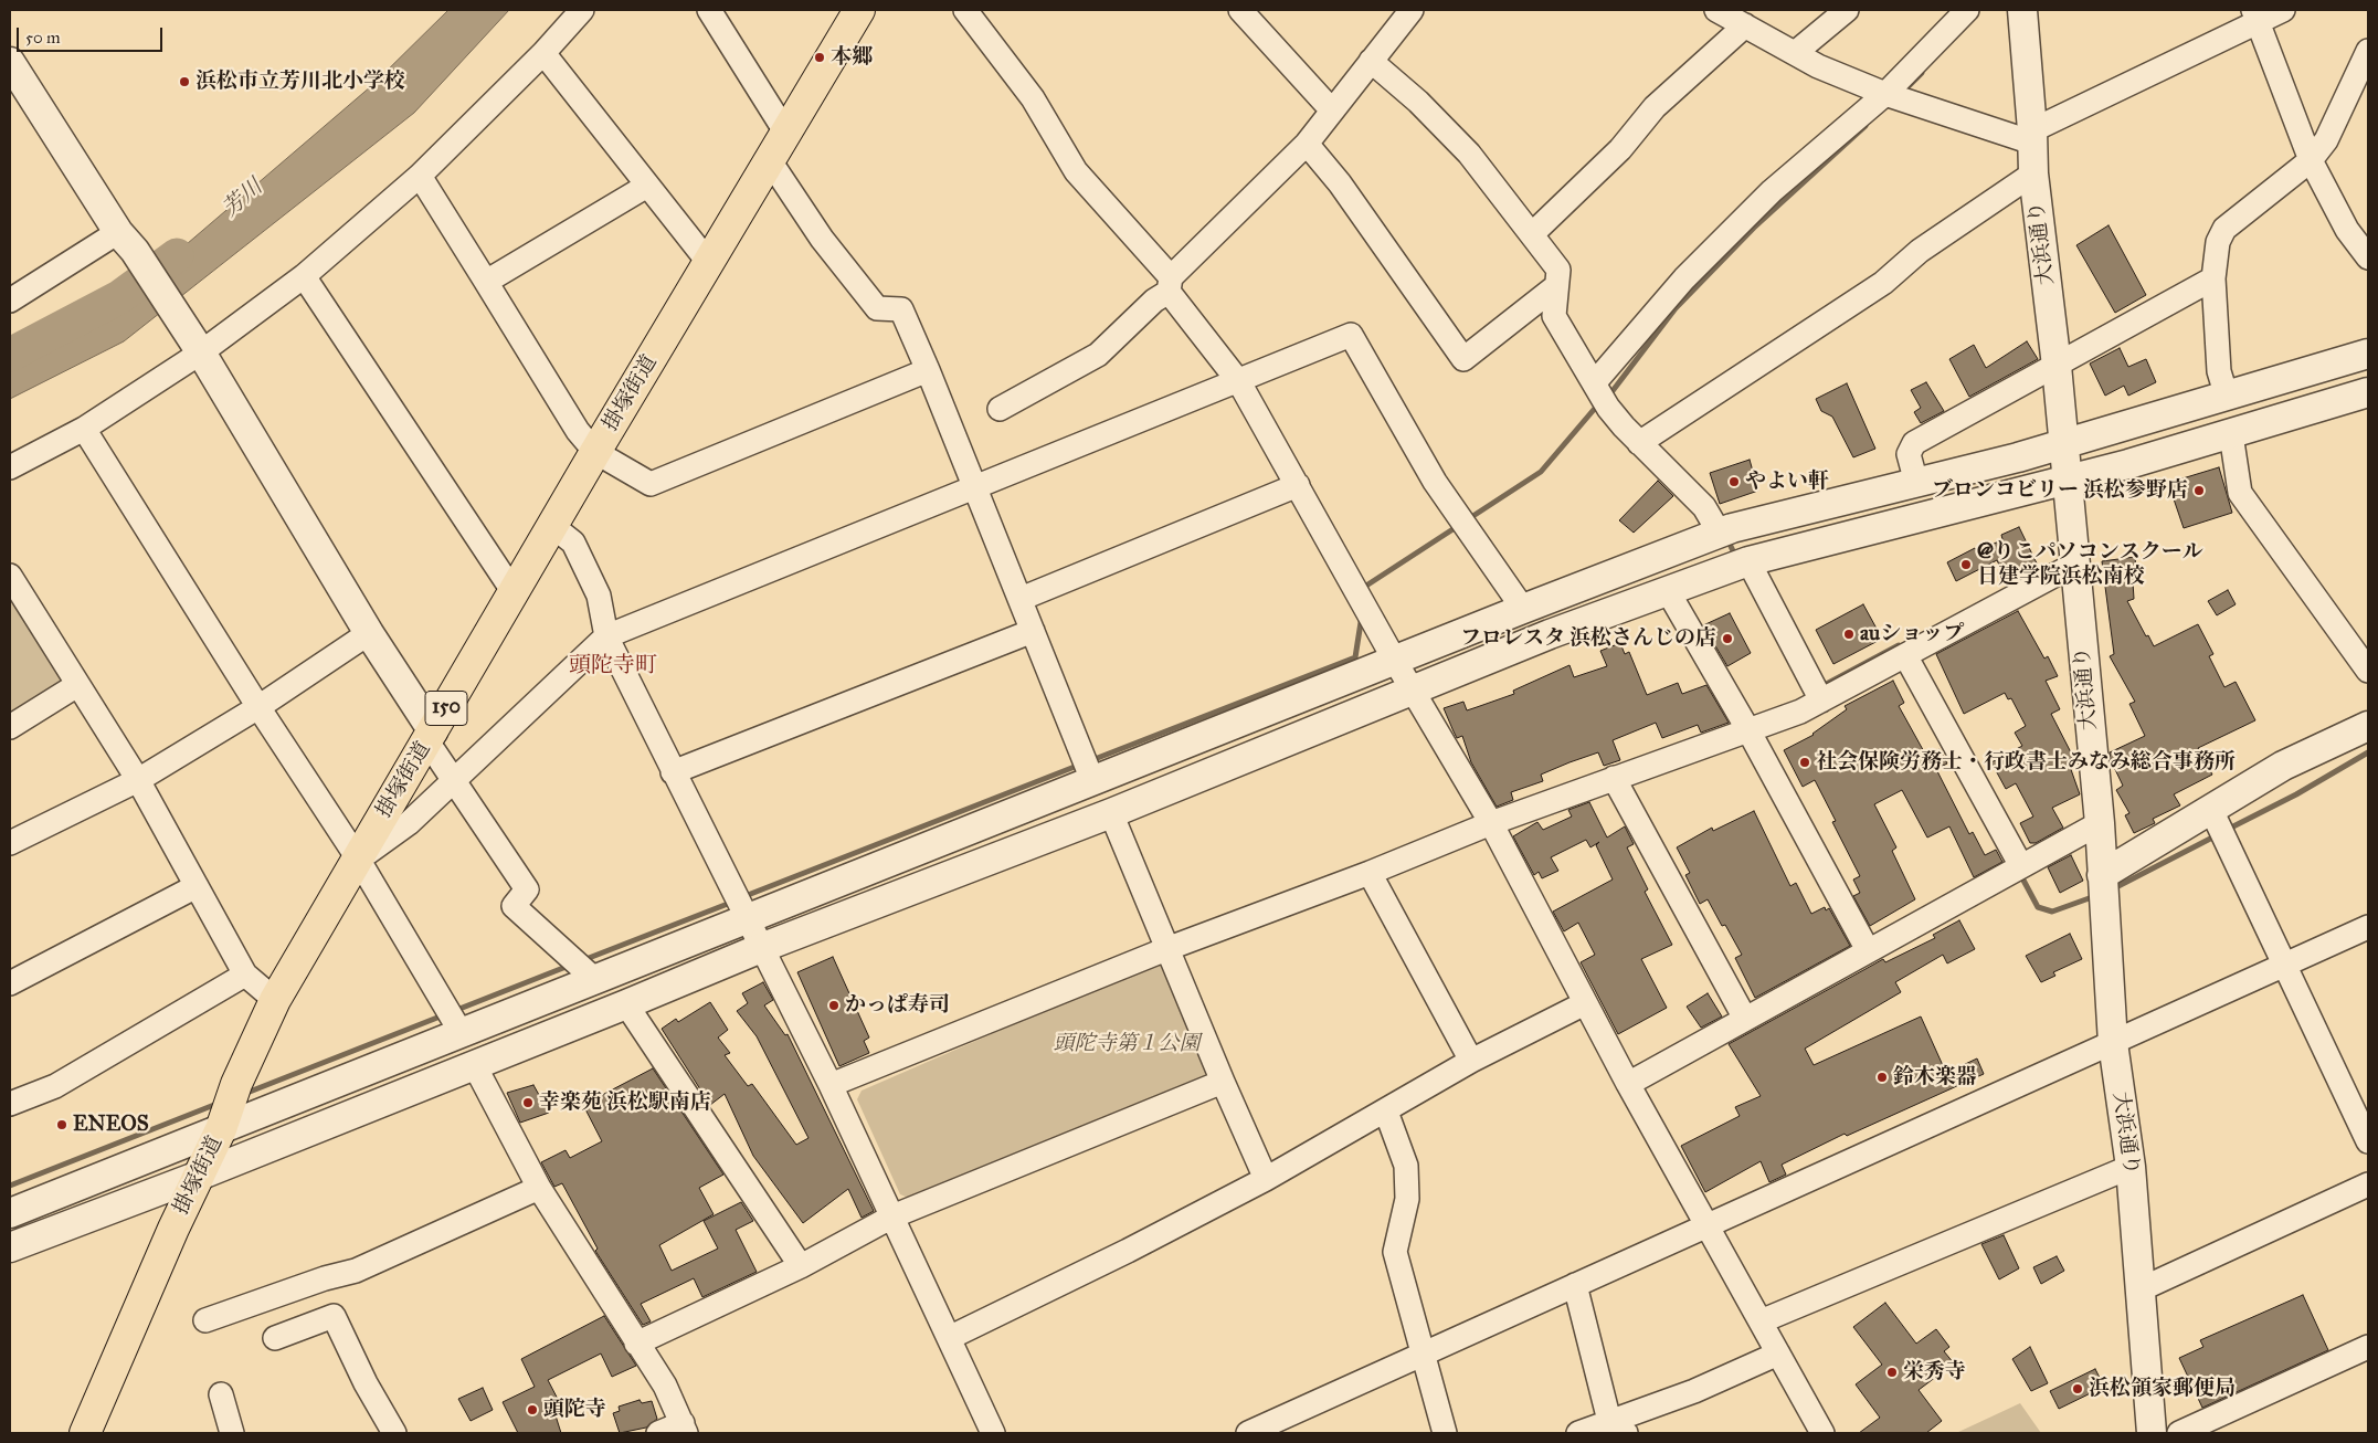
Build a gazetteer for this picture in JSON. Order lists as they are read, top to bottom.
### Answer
{
  "streets": {
    "highway": ["掛塚街道", "150"],
    "street": ["大浜通り"]
  },
  "districts": ["頭陀寺町"],
  "water": ["芳川"],
  "parks": ["頭陀寺第１公園"],
  "places": [
    "本郷",
    "浜松市立芳川北小学校",
    "やよい軒",
    "ブロンコビリー 浜松参野店",
    "@りこパソコンスクール 日建学院浜松南校",
    "auショップ",
    "フロレスタ 浜松さんじの店",
    "社会保険労務士・行政書士みなみ総合事務所",
    "かっぱ寿司",
    "鈴木楽器",
    "幸楽苑 浜松駅南店",
    "ENEOS",
    "栄秀寺",
    "浜松領家郵便局",
    "頭陀寺"
  ],
  "scale_bar": "50 m"
}
